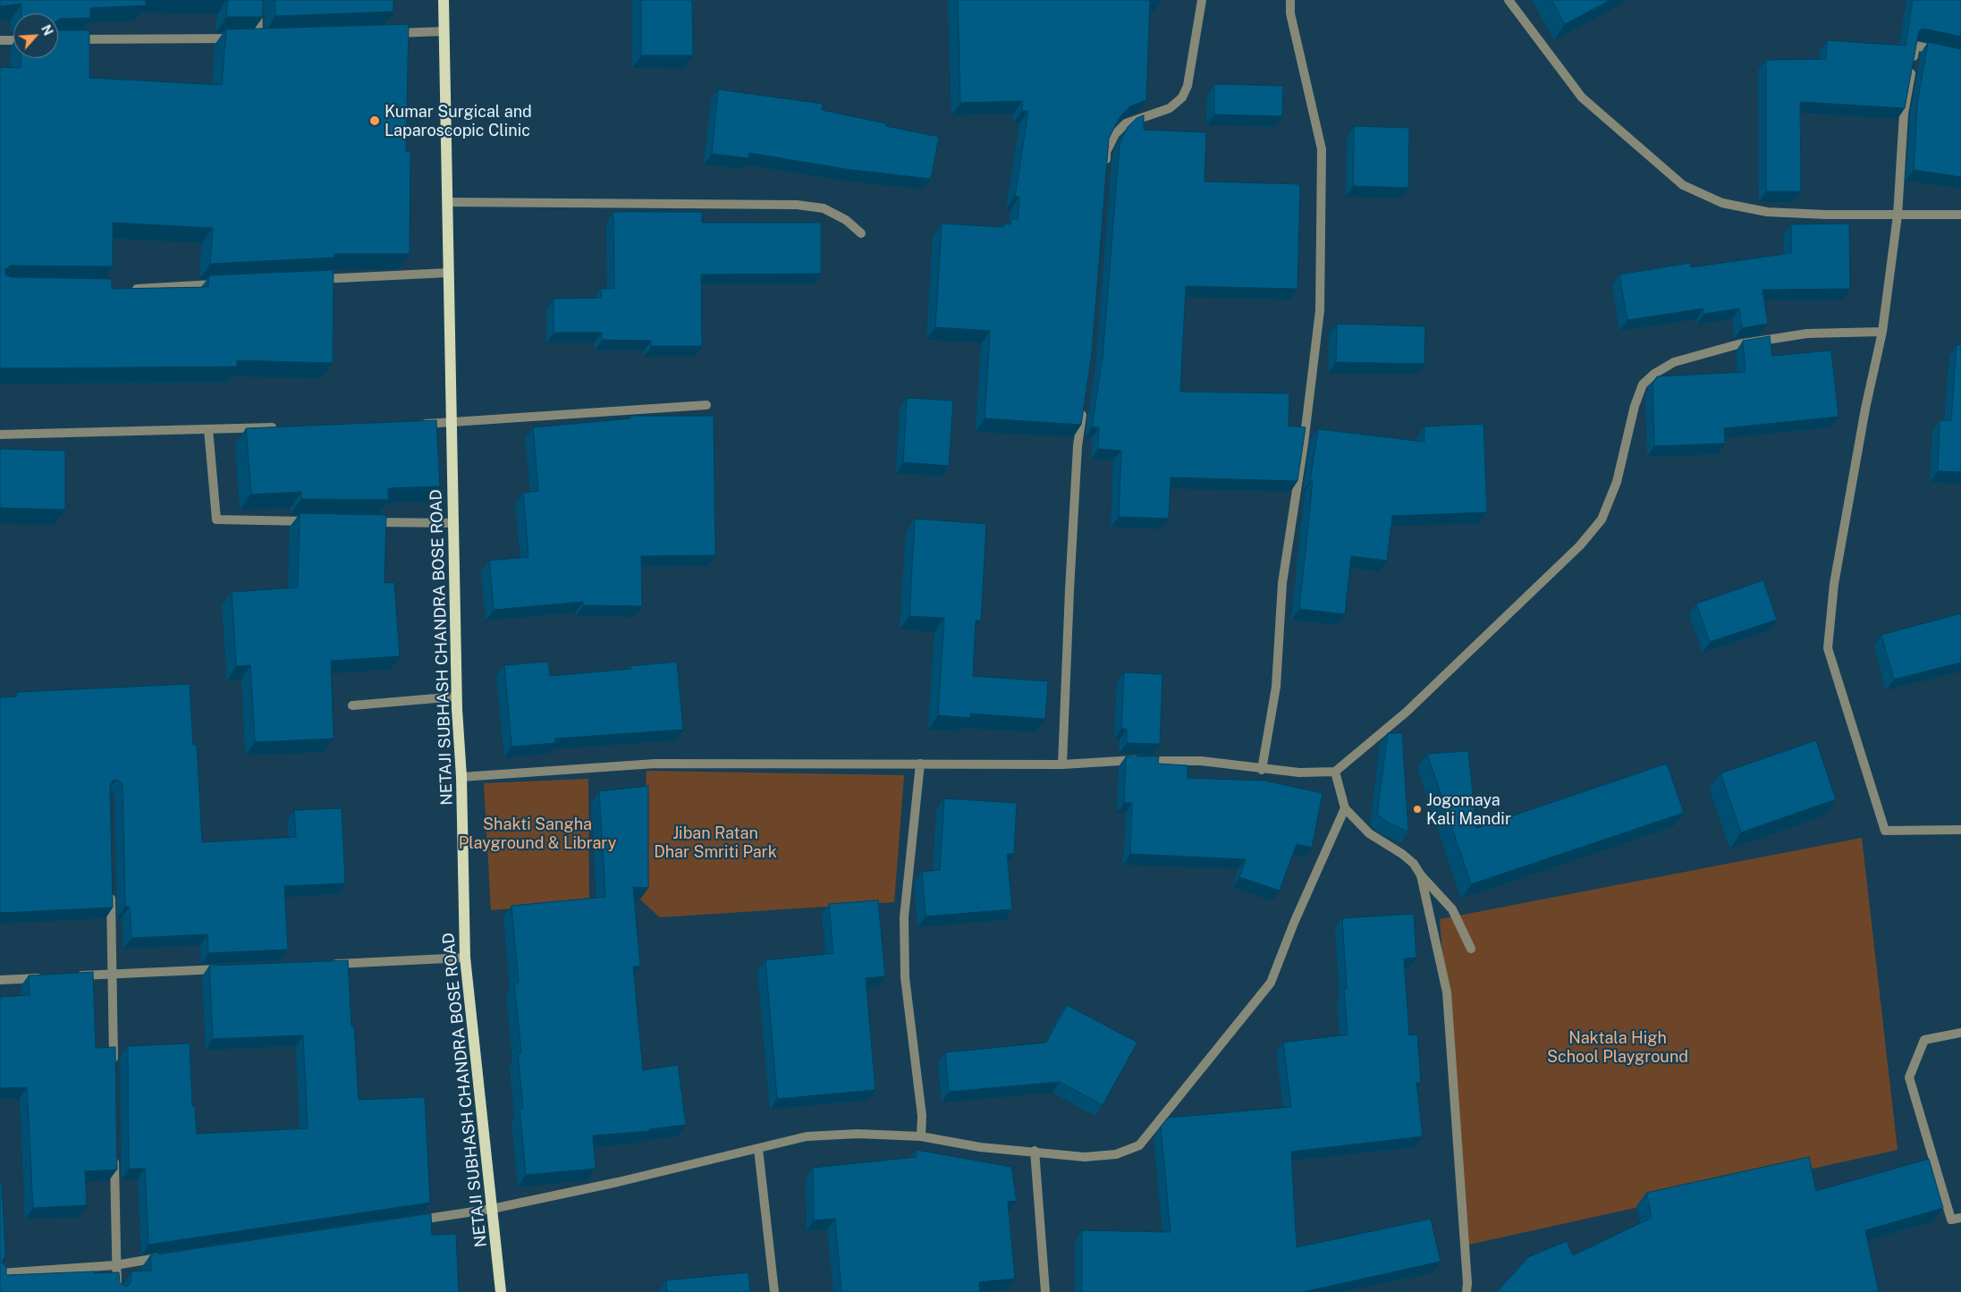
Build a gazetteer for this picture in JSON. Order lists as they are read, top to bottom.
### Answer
{
  "streets": {
    "main road": ["NETAJI SUBHASH CHANDRA BOSE ROAD"]
  },
  "parks": ["Shakti Sangha Playground & Library", "Jiban Ratan Dhar Smriti Park", "Naktala High School Playground"],
  "places": ["Kumar Surgical and Laparoscopic Clinic", "Jogomaya Kali Mandir"],
  "north": "top right"
}
